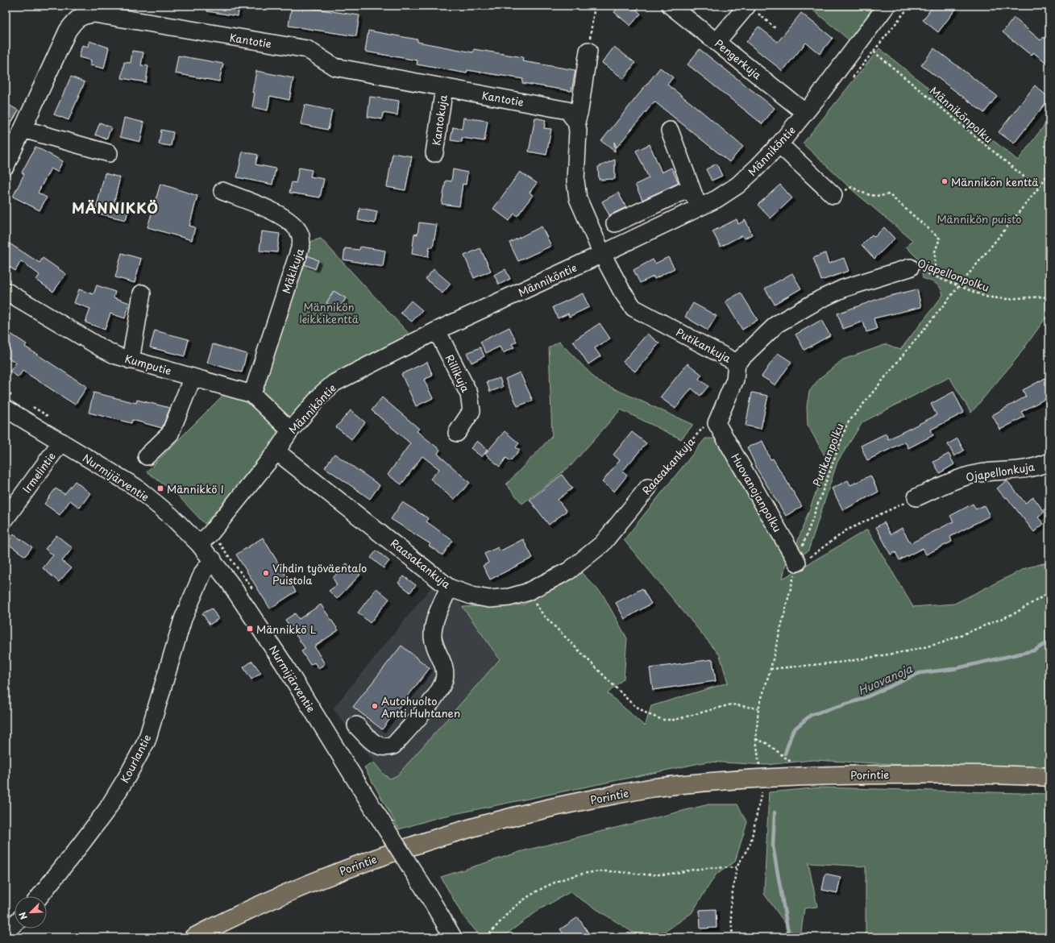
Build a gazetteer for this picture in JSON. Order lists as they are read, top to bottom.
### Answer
{
  "streets": {
    "highway": ["Porintie"],
    "street": [
      "Kantotie",
      "Pengerkuja",
      "Kantokuja",
      "Männiköntie",
      "Mäkikuja",
      "Putikankuja",
      "Kumputie",
      "Rillikuja",
      "Raasakankuja",
      "Ojapellonkuja",
      "Irmelintie",
      "Nurmijärventie",
      "Huovanojanpolku",
      "Kourlantie"
    ],
    "path": ["Männikönpolku", "Ojapellonpolku", "Putikanpolku"]
  },
  "crossings": [
    ["Kantotie", "Kantokuja"],
    ["Pengerkuja", "Männiköntie"],
    ["Männikönpolku", "Putikanpolku"],
    ["Männiköntie", "Putikankuja"],
    ["Männiköntie", "Kumputie"],
    ["Männiköntie", "Rillikuja"],
    ["Männiköntie", "Raasakankuja"],
    ["Männiköntie", "Nurmijärventie"],
    ["Mäkikuja", "Kumputie"],
    ["Ojapellonpolku", "Putikankuja"],
    ["Ojapellonpolku", "Putikanpolku"],
    ["Putikanpolku", "Huovanojanpolku"],
    ["Raasakankuja", "Huovanojanpolku"],
    ["Irmelintie", "Nurmijärventie"],
    ["Nurmijärventie", "Kourlantie"]
  ],
  "districts": ["MÄNNIKKÖ"],
  "water": ["Huovanoja"],
  "parks": ["Männikön puisto", "Männikön leikkikenttä"],
  "places": {
    "other": ["Männikön kenttä", "Vihdin työväentalo Puistola", "Autohuolto Antti Huhtanen"],
    "transit": ["Männikkö I", "Männikkö L"]
  },
  "north": "bottom left"
}
